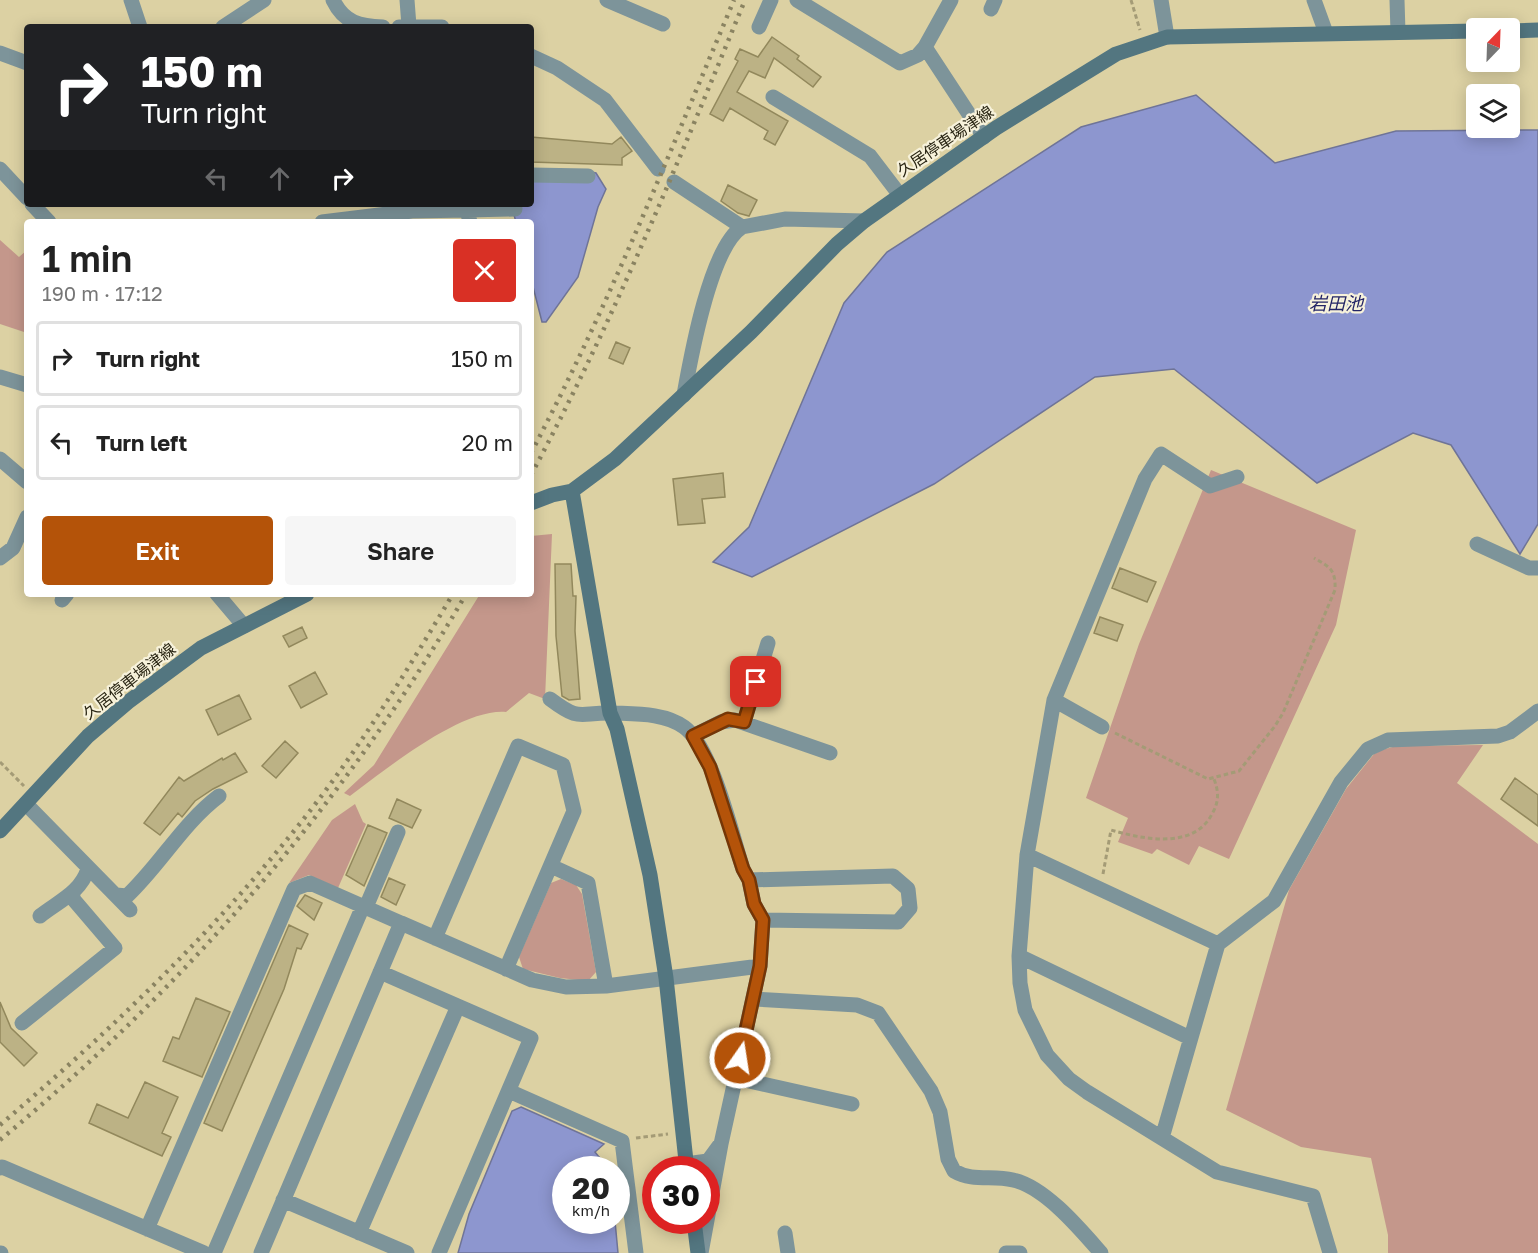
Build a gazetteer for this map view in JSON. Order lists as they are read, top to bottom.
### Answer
{
  "streets": {
    "main road": ["久居停車場津線"]
  },
  "water": ["岩田池"],
  "north": "top right",
  "page": {
    "turn": ["150 m", "Turn right"],
    "heading": ["1 min", "190 m · 17:12"],
    "list": [
      {
        "name": "Turn right",
        "value": "150 m"
      },
      {
        "name": "Turn left",
        "value": "20 m"
      }
    ],
    "buttons": ["Exit", "Share"],
    "speed": "20 km/h",
    "limit": "30"
  }
}
